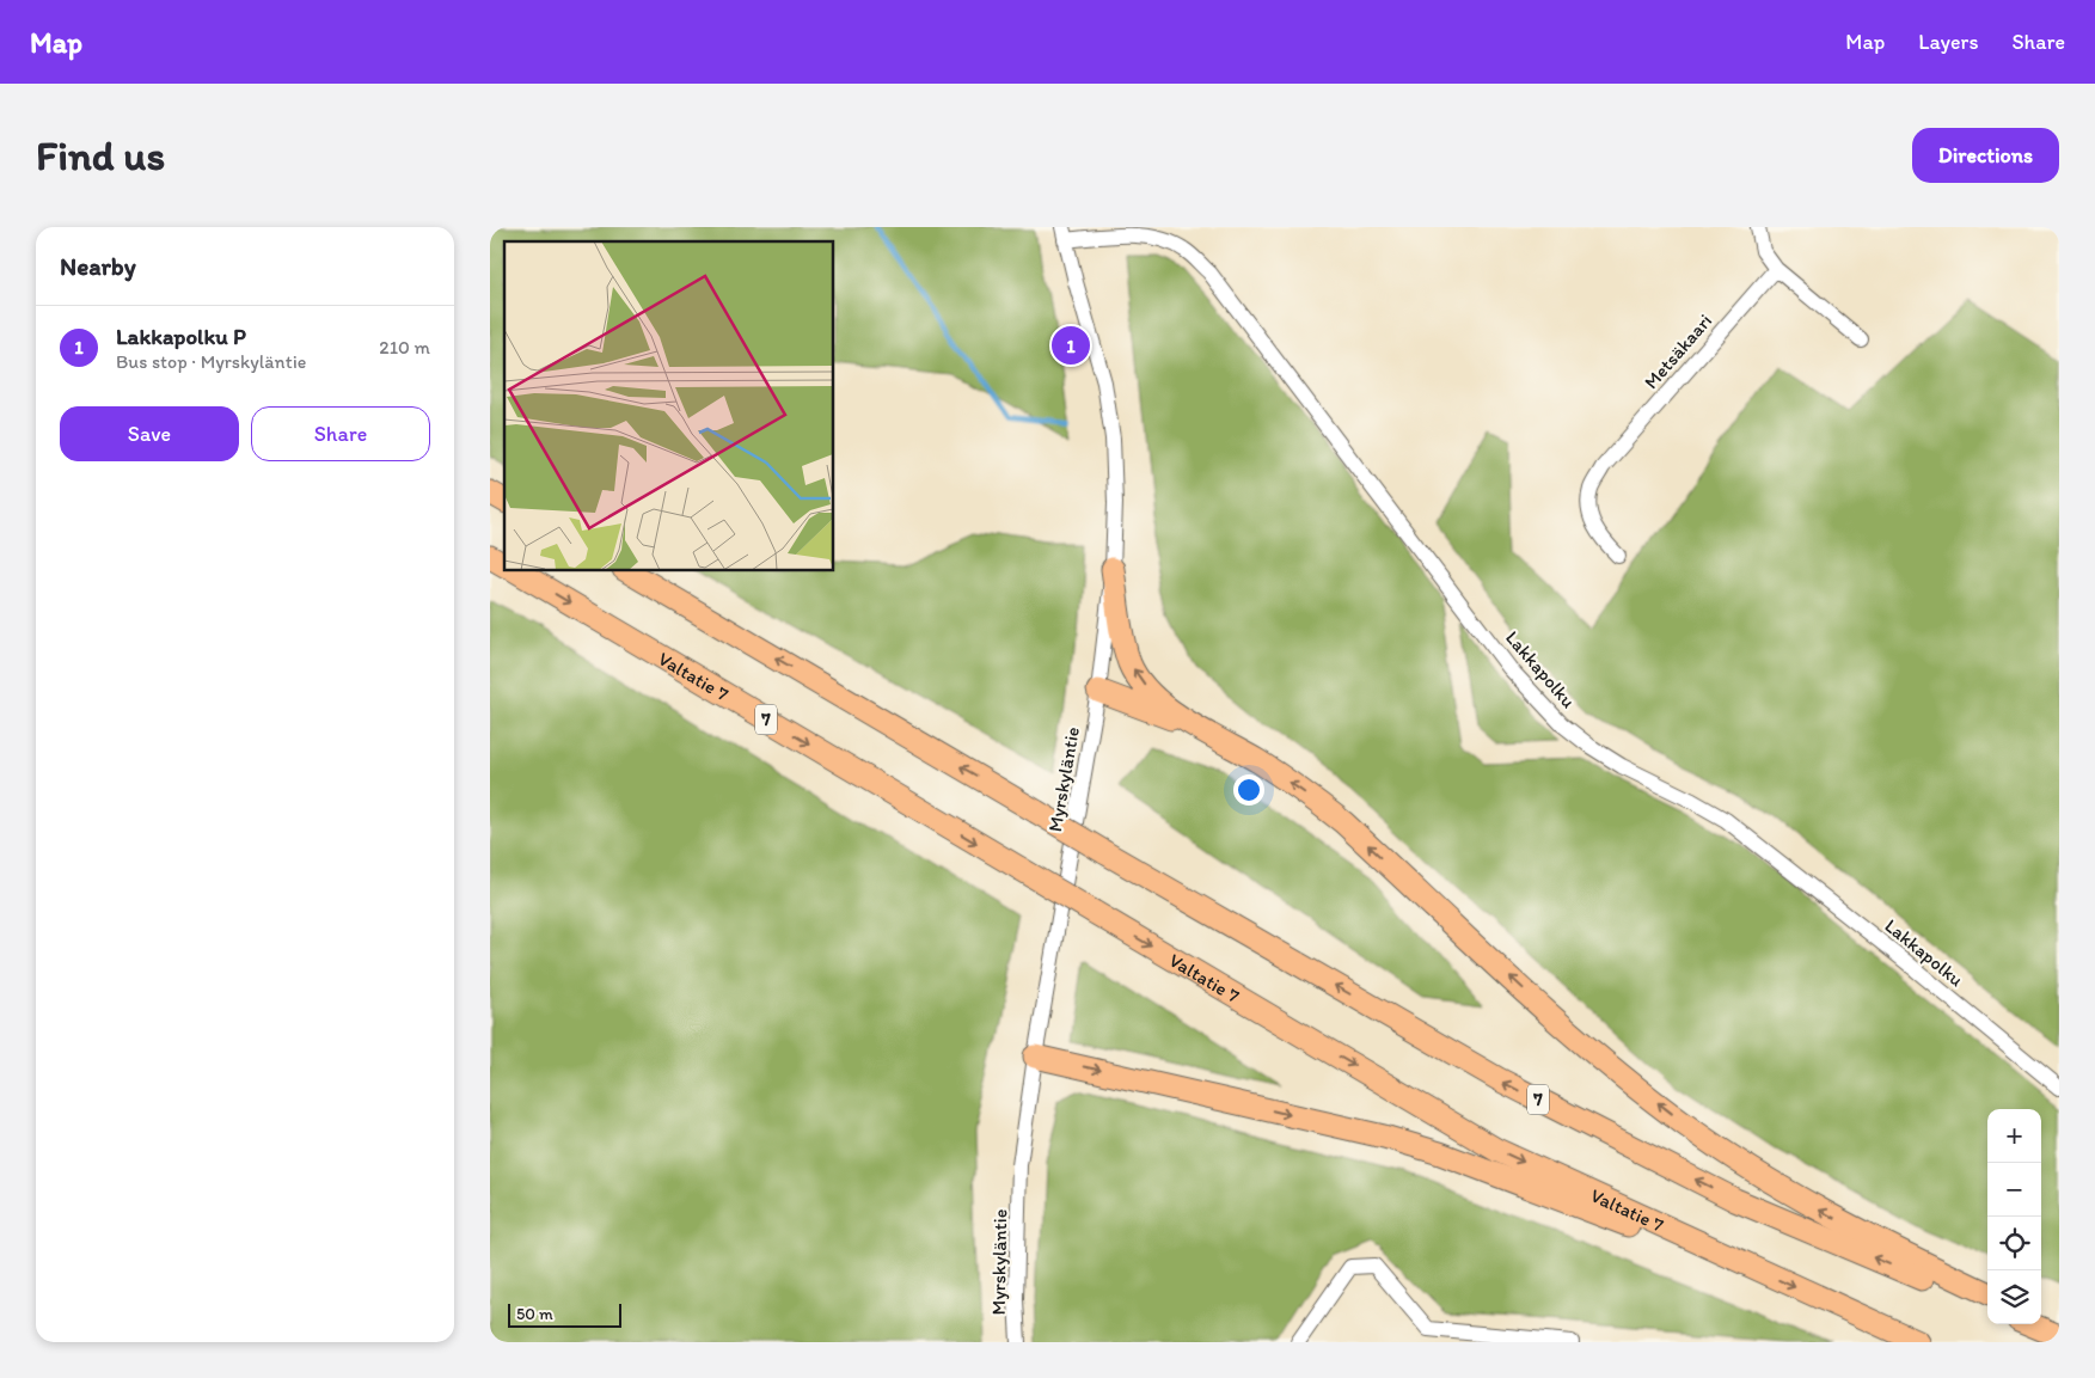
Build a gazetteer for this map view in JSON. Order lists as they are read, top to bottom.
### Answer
{
  "streets": {
    "highway": ["Valtatie 7", "7"],
    "street": ["Metsäkaari", "Lakkapolku", "Myrskyläntie"]
  },
  "crossings": [
    ["Lakkapolku", "Myrskyläntie"]
  ],
  "scale_bar": "50 m",
  "page": {
    "header": "Map",
    "nav": ["Map", "Layers", "Share"],
    "buttons": [
      "Directions",
      ["Save", "Share"]
    ],
    "title": "Find us",
    "heading": "Nearby",
    "list": [
      {
        "mark": "1",
        "name": "Lakkapolku P",
        "note": "Bus stop · Myrskyläntie",
        "value": "210 m"
      }
    ],
    "pins": "1",
    "map_buttons": ["+", "−"],
    "scale": "50 m"
  }
}
